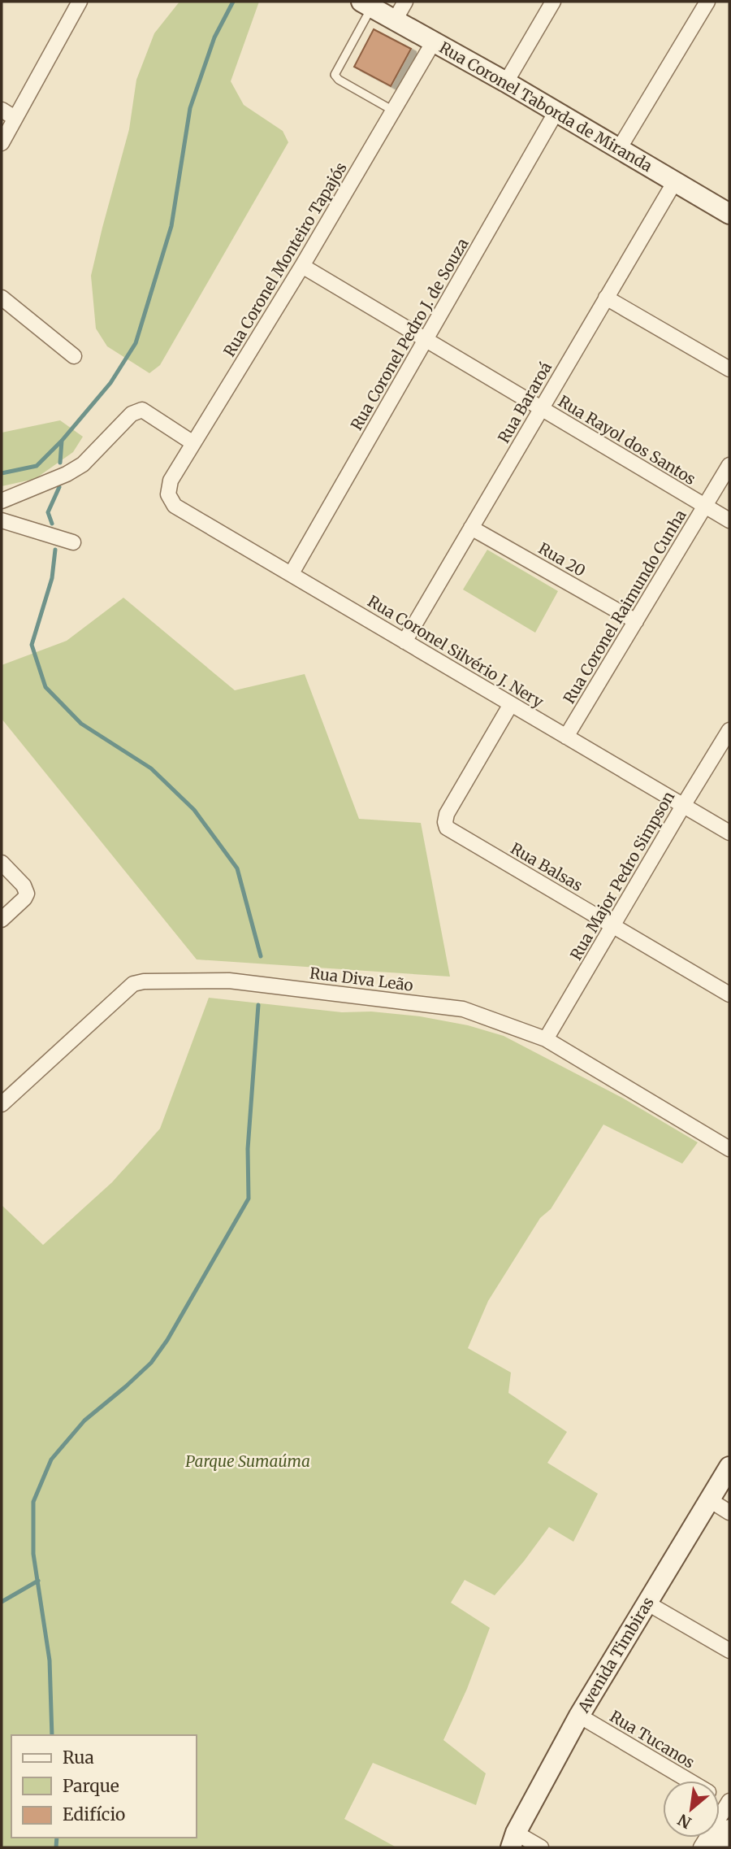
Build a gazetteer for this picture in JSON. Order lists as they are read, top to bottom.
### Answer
{
  "streets": {
    "street": [
      "Rua Coronel Taborda de Miranda",
      "Rua Coronel Monteiro Tapajós",
      "Rua Coronel Pedro J. de Souza",
      "Rua Bararoá",
      "Rua Rayol dos Santos",
      "Rua 20",
      "Rua Coronel Raimundo Cunha",
      "Rua Coronel Silvério J. Nery",
      "Rua Balsas",
      "Rua Major Pedro Simpson",
      "Rua Diva Leão",
      "Avenida Timbiras",
      "Rua Tucanos"
    ]
  },
  "crossings": [
    ["Rua Coronel Taborda de Miranda", "Rua Coronel Monteiro Tapajós"],
    ["Rua Coronel Taborda de Miranda", "Rua Coronel Pedro J. de Souza"],
    ["Rua Coronel Taborda de Miranda", "Rua Bararoá"],
    ["Rua Coronel Monteiro Tapajós", "Rua Rayol dos Santos"],
    ["Rua Coronel Monteiro Tapajós", "Rua Coronel Silvério J. Nery"],
    ["Rua Coronel Pedro J. de Souza", "Rua Rayol dos Santos"],
    ["Rua Coronel Pedro J. de Souza", "Rua Coronel Silvério J. Nery"],
    ["Rua Bararoá", "Rua Rayol dos Santos"],
    ["Rua Bararoá", "Rua 20"],
    ["Rua Bararoá", "Rua Coronel Silvério J. Nery"],
    ["Rua Rayol dos Santos", "Rua Coronel Raimundo Cunha"],
    ["Rua 20", "Rua Coronel Raimundo Cunha"],
    ["Rua Coronel Raimundo Cunha", "Rua Coronel Silvério J. Nery"],
    ["Rua Coronel Silvério J. Nery", "Rua Balsas"],
    ["Rua Coronel Silvério J. Nery", "Rua Major Pedro Simpson"],
    ["Rua Balsas", "Rua Major Pedro Simpson"],
    ["Rua Major Pedro Simpson", "Rua Diva Leão"],
    ["Avenida Timbiras", "Rua Tucanos"]
  ],
  "parks": ["Parque Sumaúma"],
  "legend": ["Rua", "Parque", "Edifício"],
  "north": "bottom left"
}
